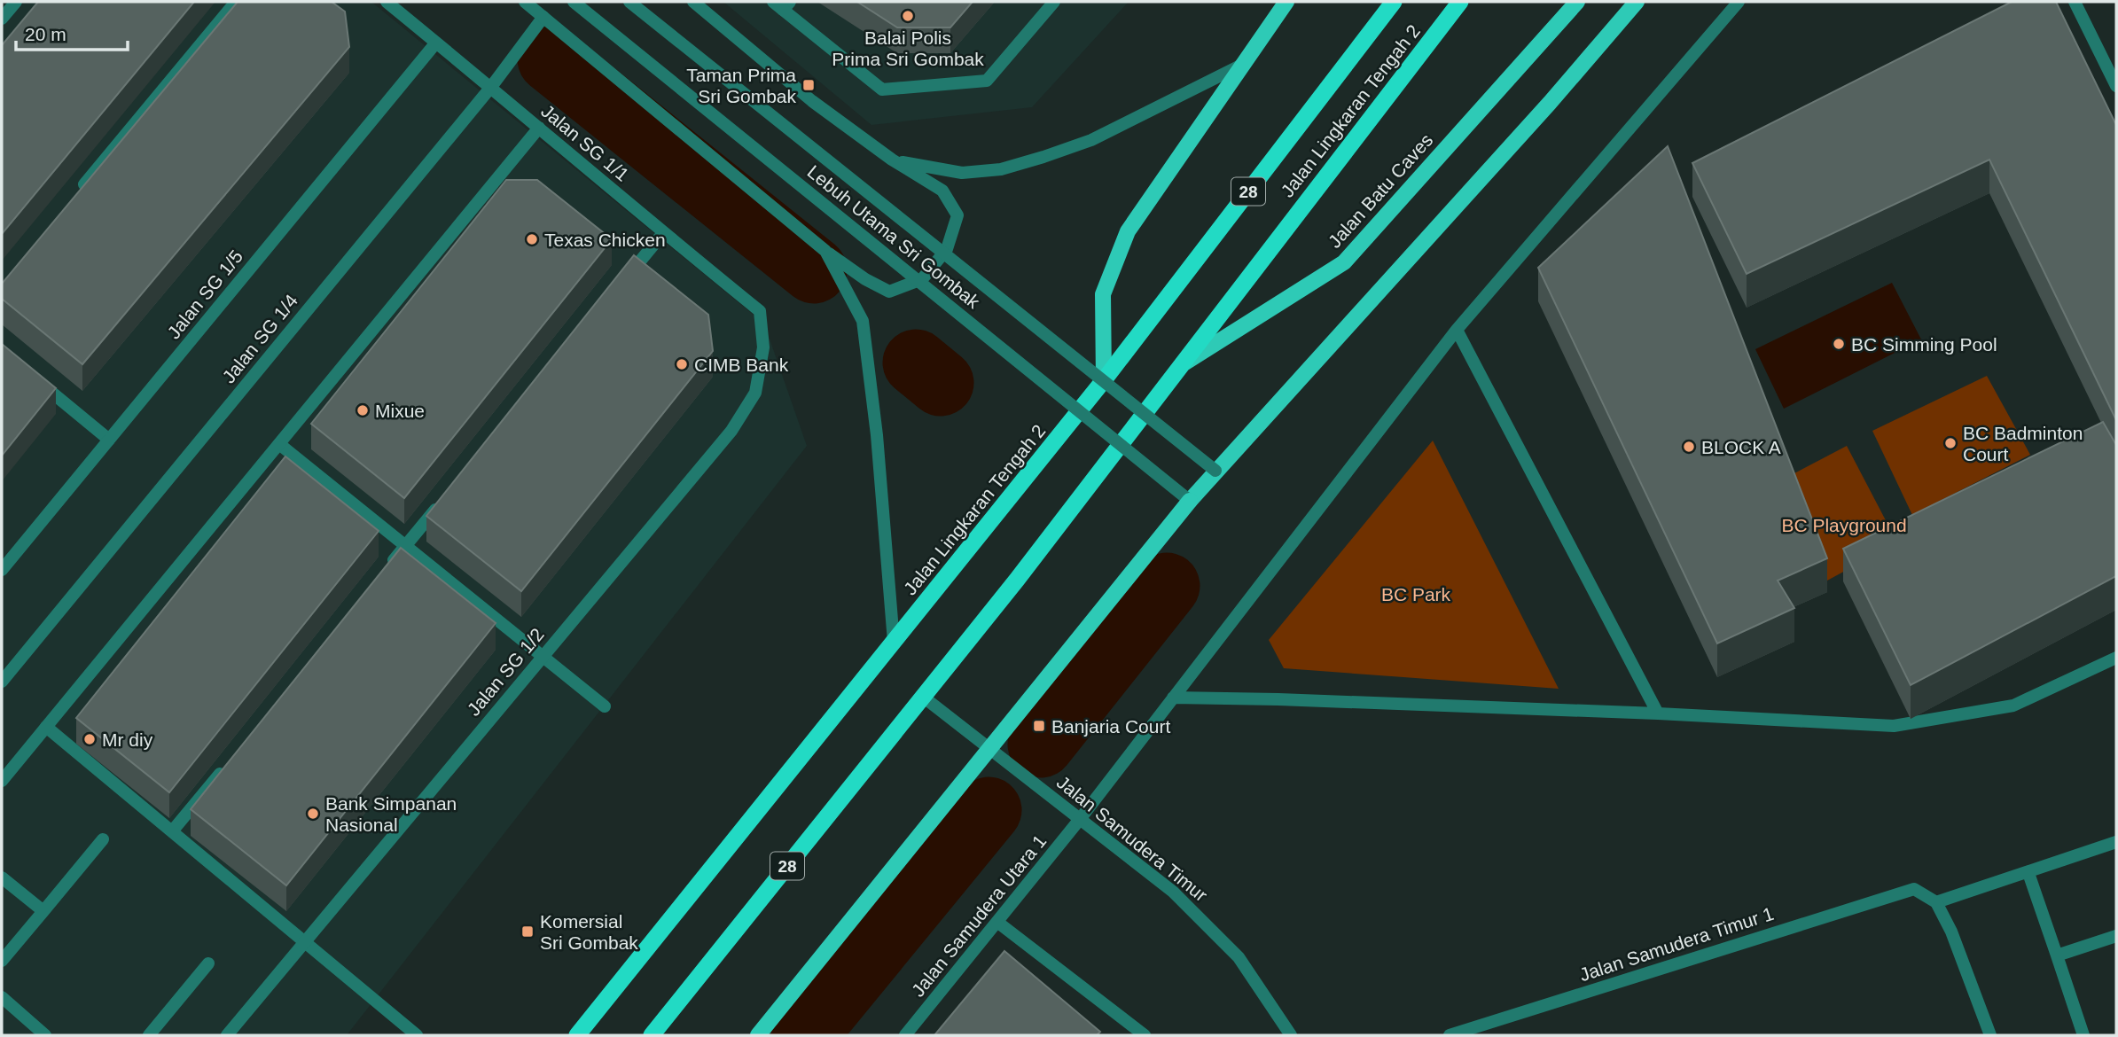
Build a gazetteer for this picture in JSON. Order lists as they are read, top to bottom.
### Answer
{
  "streets": {
    "highway": ["Jalan Lingkaran Tengah 2", "28"],
    "main road": ["Jalan Batu Caves"],
    "street": [
      "Jalan SG 1/1",
      "Lebuh Utama Sri Gombak",
      "Jalan SG 1/5",
      "Jalan SG 1/4",
      "Jalan SG 1/2",
      "Jalan Samudera Timur",
      "Jalan Samudera Utara 1",
      "Jalan Samudera Timur 1"
    ]
  },
  "crossings": [
    ["Jalan Lingkaran Tengah 2", "Jalan Batu Caves"],
    ["Jalan Lingkaran Tengah 2", "Jalan Samudera Timur"],
    ["Jalan SG 1/1", "Jalan SG 1/5"],
    ["Jalan SG 1/1", "Jalan SG 1/4"],
    ["Jalan SG 1/1", "Jalan SG 1/2"],
    ["Jalan Samudera Timur", "Jalan Samudera Utara 1"]
  ],
  "parks": ["BC Playground", "BC Park"],
  "places": {
    "other": [
      "Balai Polis Prima Sri Gombak",
      "Texas Chicken",
      "BC Simming Pool",
      "CIMB Bank",
      "Mixue",
      "BC Badminton Court",
      "BLOCK A",
      "Mr diy",
      "Bank Simpanan Nasional"
    ],
    "transit": ["Taman Prima Sri Gombak", "Banjaria Court", "Komersial Sri Gombak"]
  },
  "scale_bar": "20 m"
}
